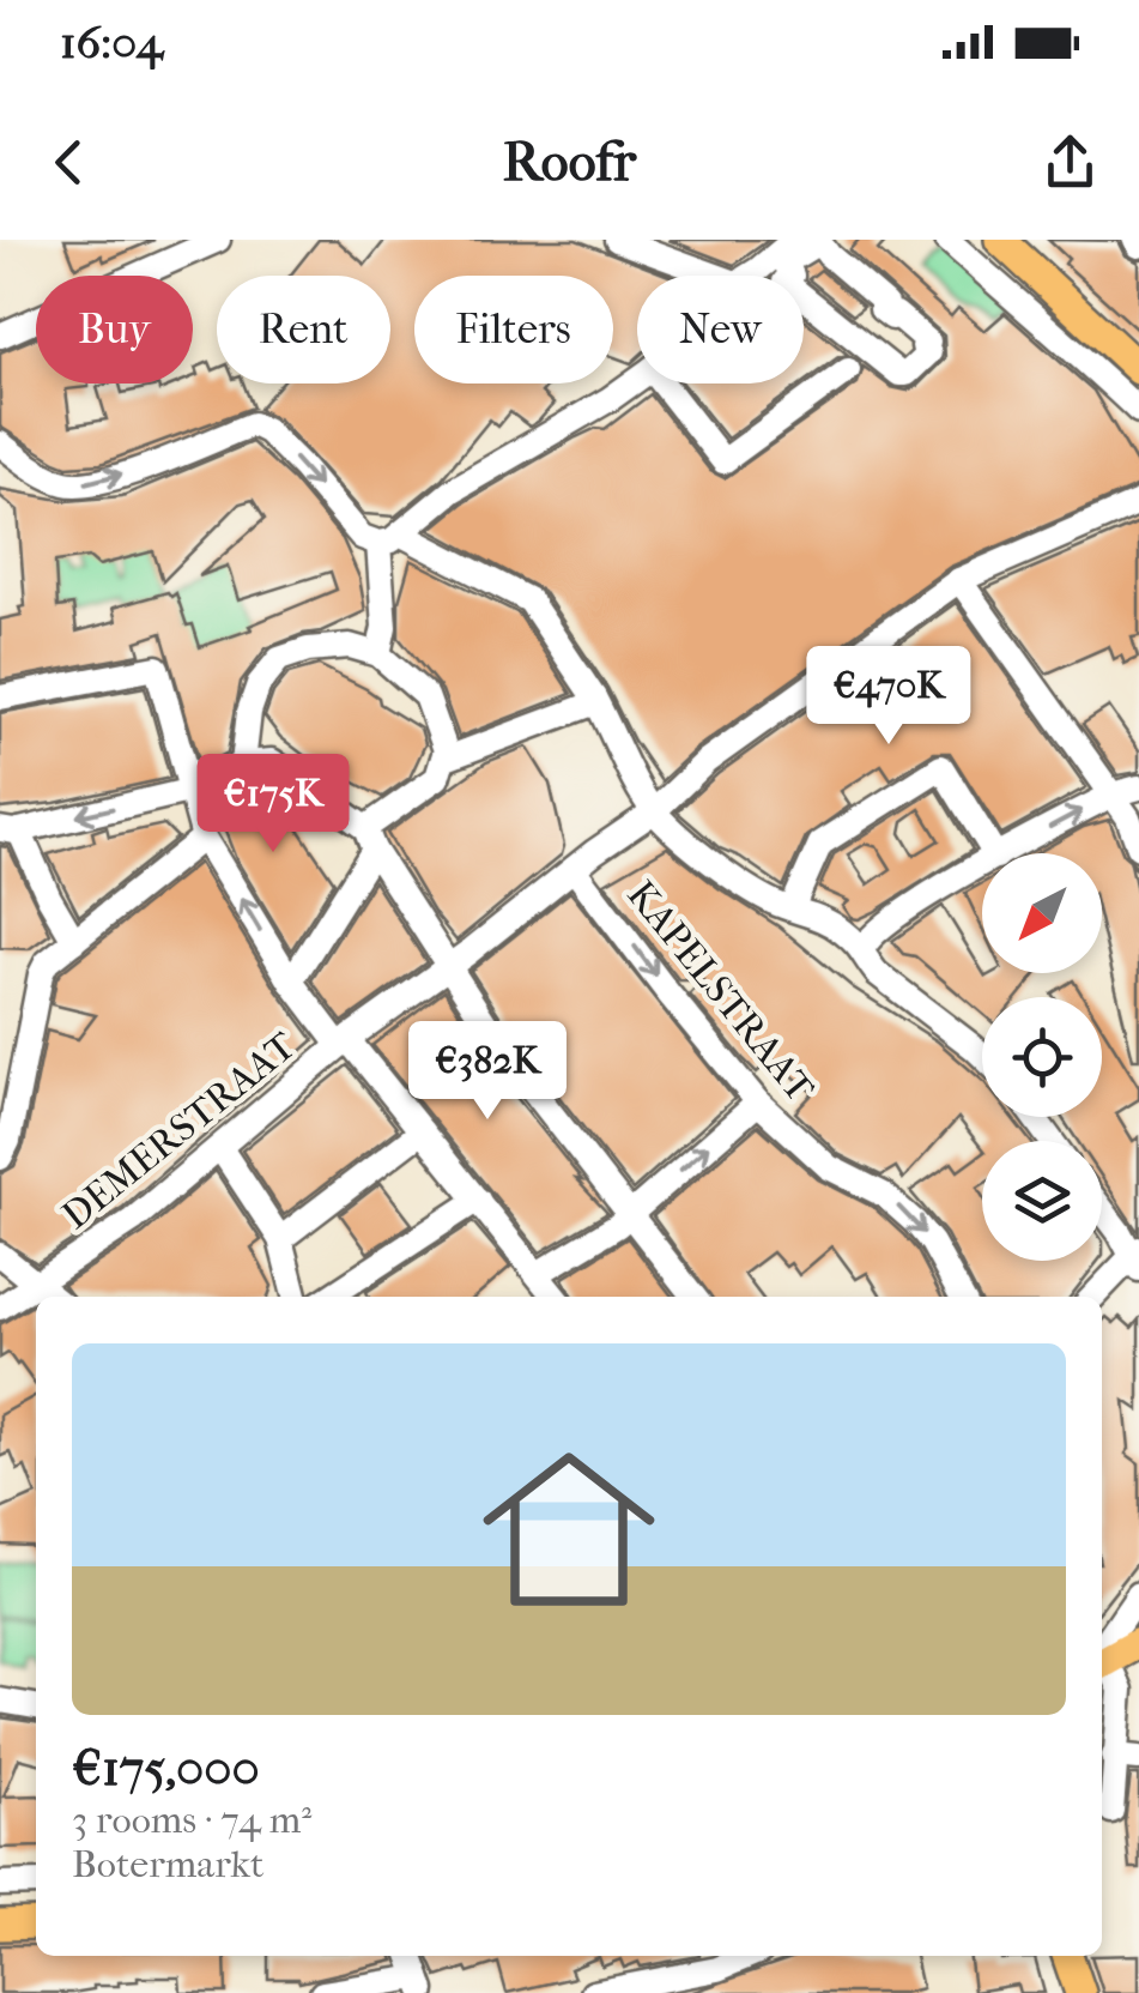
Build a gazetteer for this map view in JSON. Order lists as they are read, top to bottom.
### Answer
{
  "streets": {
    "street": ["KAPELSTRAAT", "DEMERSTRAAT"]
  },
  "crossings": [
    ["KAPELSTRAAT", "DEMERSTRAAT"]
  ],
  "north": "bottom left",
  "page": {
    "status": "16:04",
    "header": "Roofr",
    "chip": [
      "Buy",
      "Rent",
      "Filters",
      "New"
    ],
    "price": ["€470K", "€175K", "€382K"],
    "list": [
      {
        "name": "€175,000",
        "note": "3 rooms · 74 m² · Botermarkt"
      }
    ]
  }
}
